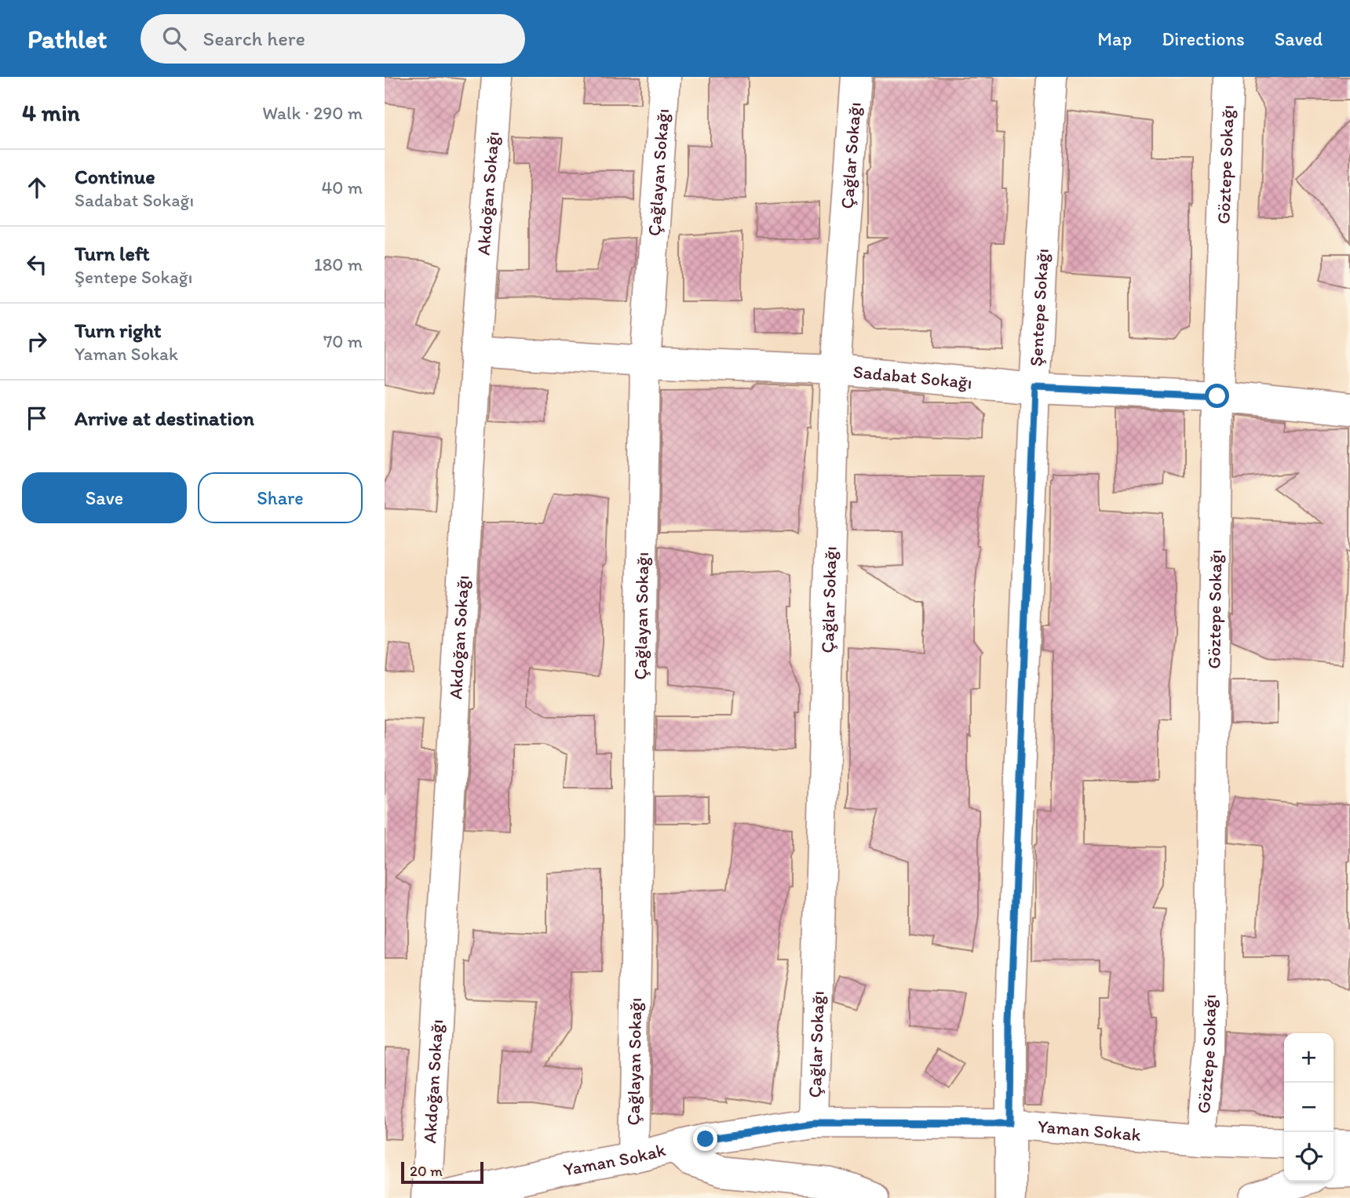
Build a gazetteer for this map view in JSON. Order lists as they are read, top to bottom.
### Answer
{
  "streets": {
    "street": [
      "Çağlar Sokağı",
      "Göztepe Sokağı",
      "Çağlayan Sokağı",
      "Akdoğan Sokağı",
      "Şentepe Sokağı",
      "Sadabat Sokağı",
      "Yaman Sokak"
    ]
  },
  "crossings": [
    ["Çağlar Sokağı", "Sadabat Sokağı"],
    ["Çağlar Sokağı", "Yaman Sokak"],
    ["Göztepe Sokağı", "Sadabat Sokağı"],
    ["Göztepe Sokağı", "Yaman Sokak"],
    ["Çağlayan Sokağı", "Sadabat Sokağı"],
    ["Çağlayan Sokağı", "Yaman Sokak"],
    ["Akdoğan Sokağı", "Sadabat Sokağı"],
    ["Şentepe Sokağı", "Sadabat Sokağı"],
    ["Şentepe Sokağı", "Yaman Sokak"]
  ],
  "scale_bar": "20 m",
  "page": {
    "header": "Pathlet",
    "search": "Search here",
    "nav": ["Map", "Directions", "Saved"],
    "heading": ["4 min", "Walk · 290 m"],
    "list": [
      ["Continue", "Sadabat Sokağı", "40 m"],
      ["Turn left", "Şentepe Sokağı", "180 m"],
      ["Turn right", "Yaman Sokak", "70 m"],
      "Arrive at destination"
    ],
    "buttons": ["Save", "Share"],
    "map_buttons": ["+", "−"],
    "scale": "20 m"
  }
}
